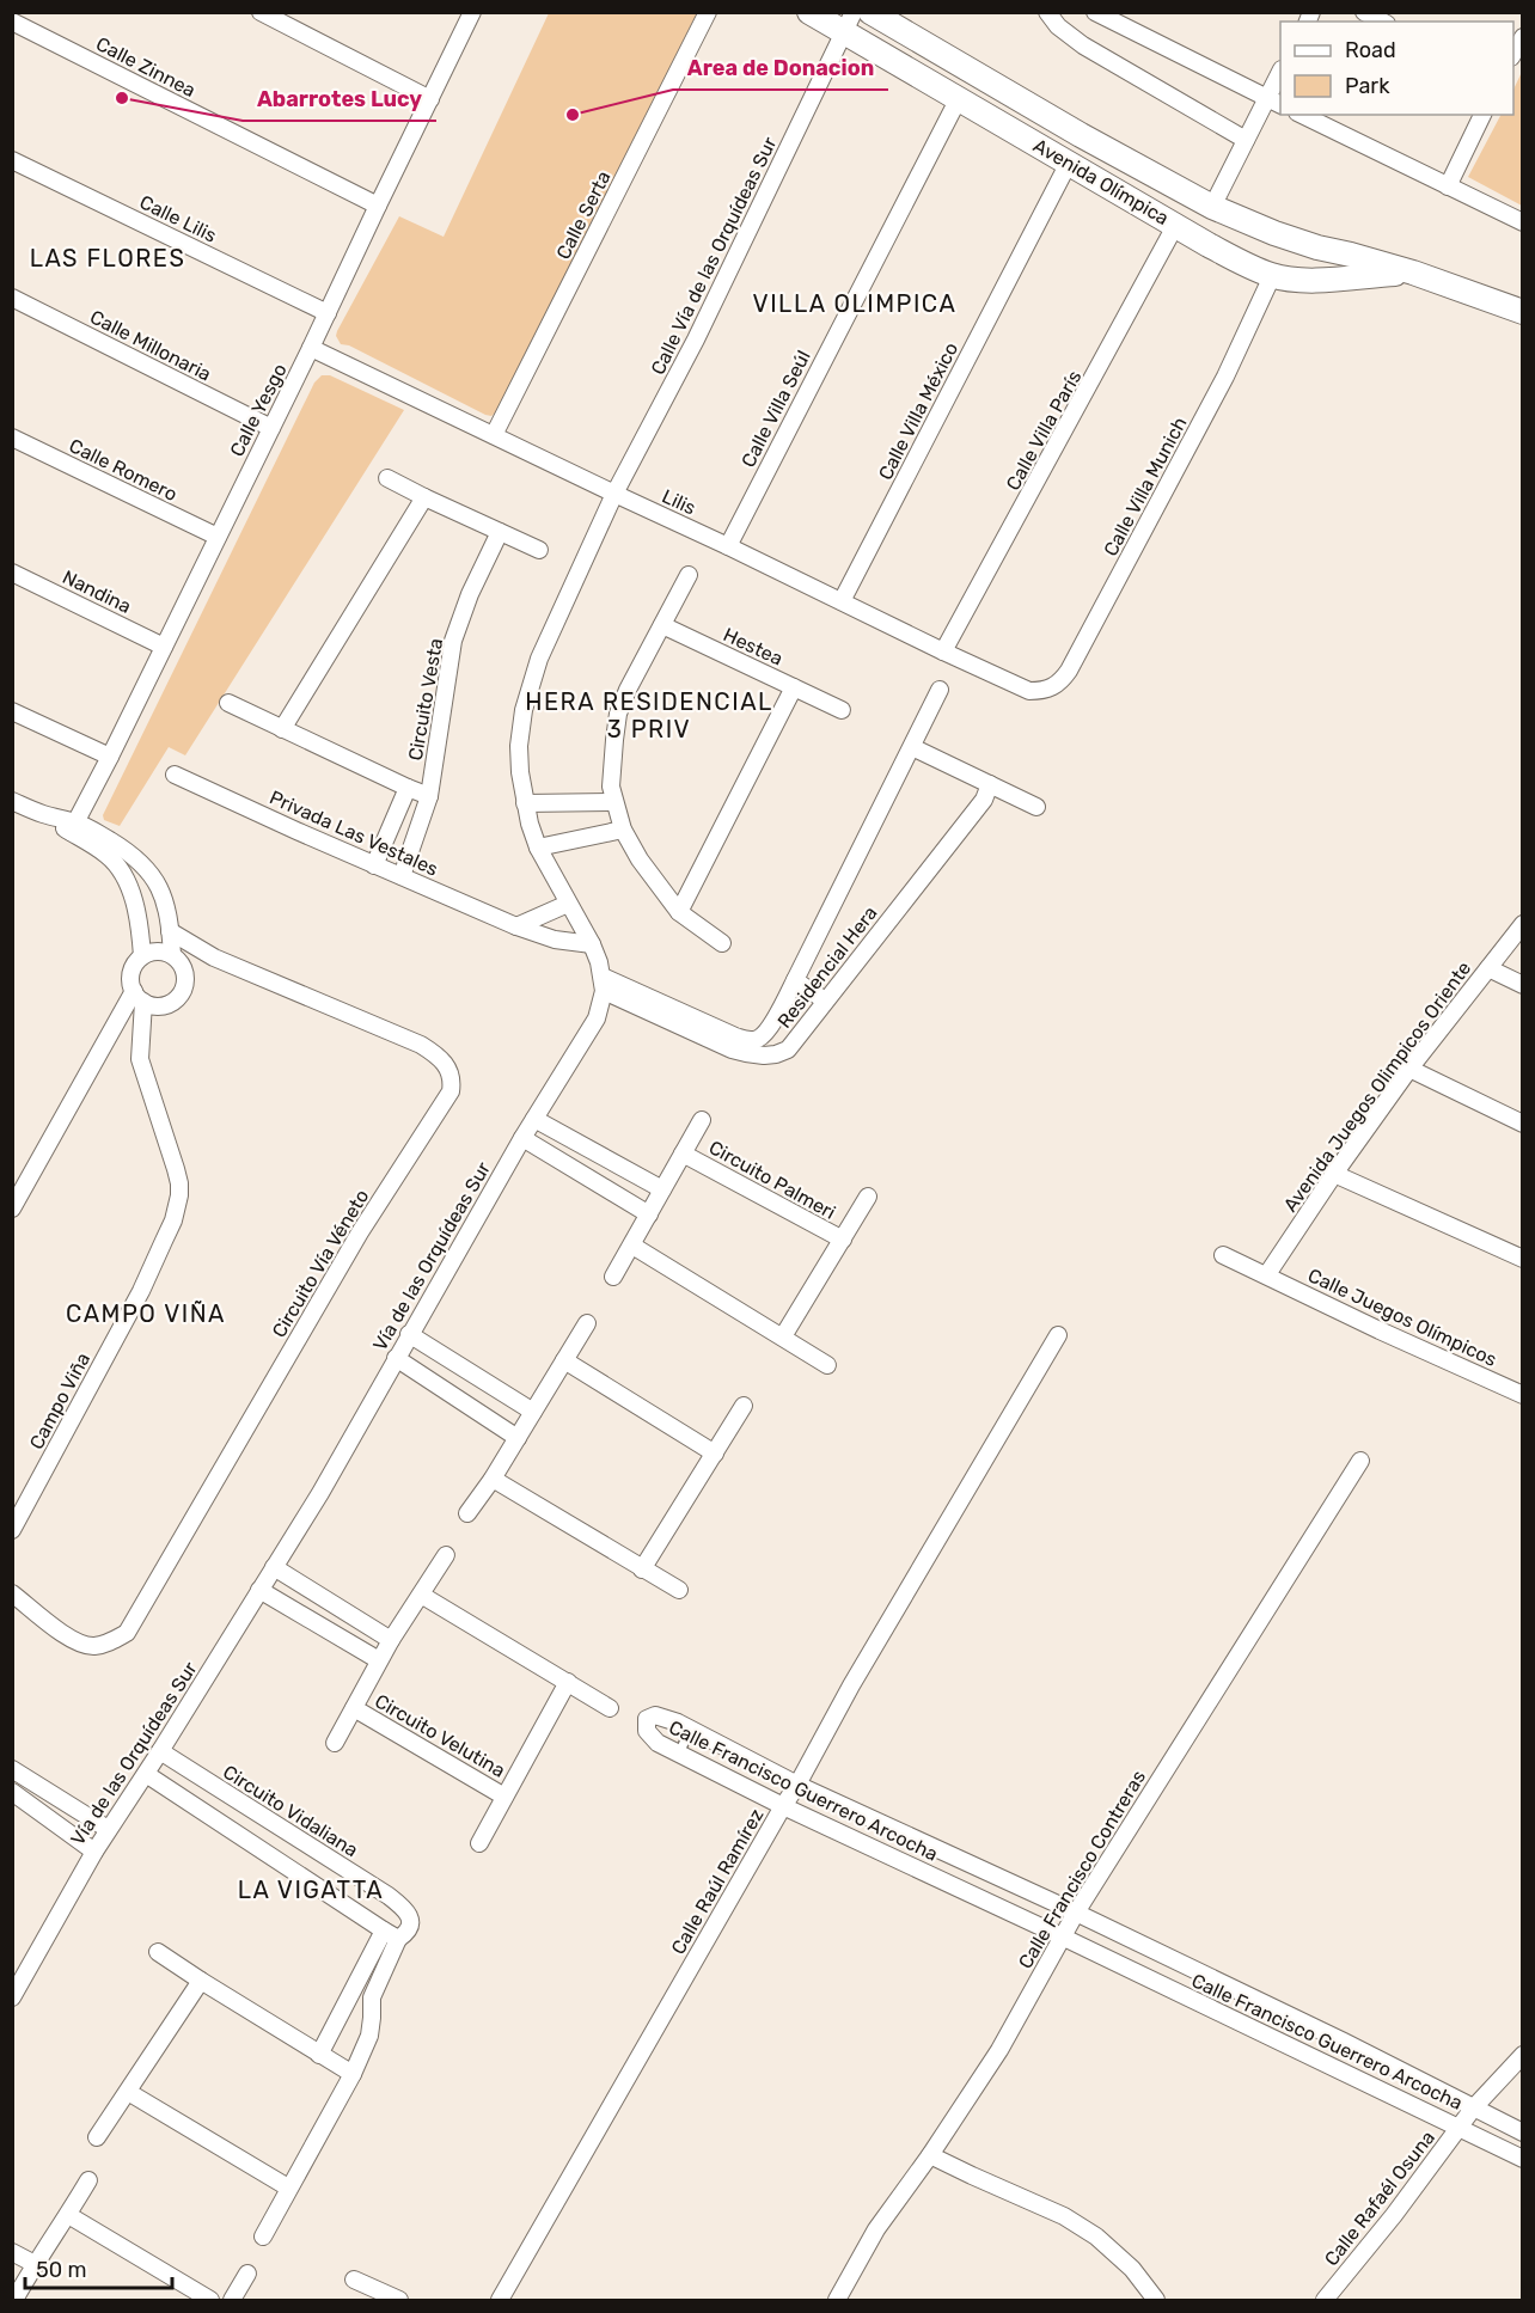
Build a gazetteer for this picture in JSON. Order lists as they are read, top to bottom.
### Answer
{
  "streets": {
    "street": [
      "Calle Zinnea",
      "Avenida Olímpica",
      "Calle Serta",
      "Calle Lilis",
      "Calle Vía de las Orquídeas Sur",
      "Calle Millonaria",
      "Calle Villa Seúl",
      "Calle Yesgo",
      "Calle Villa México",
      "Calle Villa París",
      "Calle Romero",
      "Calle Villa Munich",
      "Lilis",
      "Nandina",
      "Hestea",
      "Circuito Vesta",
      "Privada Las Vestales",
      "Residencial Hera",
      "Avenida Juegos Olimpicos Oriente",
      "Circuito Palmeri",
      "Vía de las Orquídeas Sur",
      "Circuito Vía Véneto",
      "Calle Juegos Olímpicos",
      "Campo Viña",
      "Circuito Velutina",
      "Calle Francisco Guerrero Arcocha",
      "Circuito Vidaliana",
      "Calle Francisco Contreras",
      "Calle Raúl Ramírez",
      "Calle Rafaél Osuna"
    ]
  },
  "crossings": [
    ["Calle Zinnea", "Calle Yesgo"],
    ["Avenida Olímpica", "Calle Vía de las Orquídeas Sur"],
    ["Avenida Olímpica", "Calle Villa Seúl"],
    ["Avenida Olímpica", "Calle Villa México"],
    ["Avenida Olímpica", "Calle Villa París"],
    ["Avenida Olímpica", "Calle Villa Munich"],
    ["Calle Serta", "Lilis"],
    ["Calle Lilis", "Calle Yesgo"],
    ["Calle Vía de las Orquídeas Sur", "Lilis"],
    ["Calle Millonaria", "Calle Yesgo"],
    ["Calle Villa Seúl", "Lilis"],
    ["Calle Yesgo", "Calle Romero"],
    ["Calle Yesgo", "Lilis"],
    ["Calle Yesgo", "Nandina"],
    ["Calle Villa México", "Lilis"],
    ["Calle Villa París", "Lilis"],
    ["Calle Villa Munich", "Lilis"],
    ["Circuito Vesta", "Privada Las Vestales"],
    ["Residencial Hera", "Vía de las Orquídeas Sur"],
    ["Avenida Juegos Olimpicos Oriente", "Calle Juegos Olímpicos"],
    ["Vía de las Orquídeas Sur", "Circuito Velutina"],
    ["Vía de las Orquídeas Sur", "Circuito Vidaliana"],
    ["Calle Francisco Guerrero Arcocha", "Calle Francisco Contreras"],
    ["Calle Francisco Guerrero Arcocha", "Calle Raúl Ramírez"],
    ["Calle Francisco Guerrero Arcocha", "Calle Rafaél Osuna"]
  ],
  "districts": [
    "LAS FLORES",
    "VILLA OLIMPICA",
    "HERA RESIDENCIAL 3 PRIV",
    "CAMPO VIÑA",
    "LA VIGATTA"
  ],
  "places": ["Abarrotes Lucy", "Area de Donacion"],
  "legend": ["Road", "Park"],
  "scale_bar": "50 m"
}
